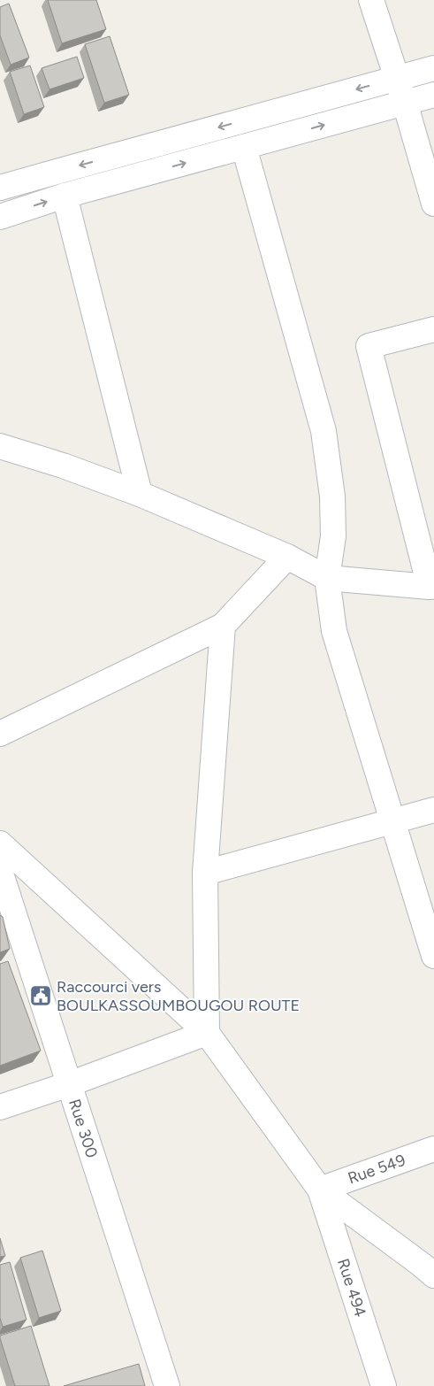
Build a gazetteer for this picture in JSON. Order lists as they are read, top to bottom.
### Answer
{
  "streets": {
    "street": ["Rue 300", "Rue 549", "Rue 494"]
  },
  "crossings": [
    ["Rue 549", "Rue 494"]
  ],
  "places": {
    "public building": ["Raccourci vers BOULKASSOUMBOUGOU ROUTE"]
  }
}
